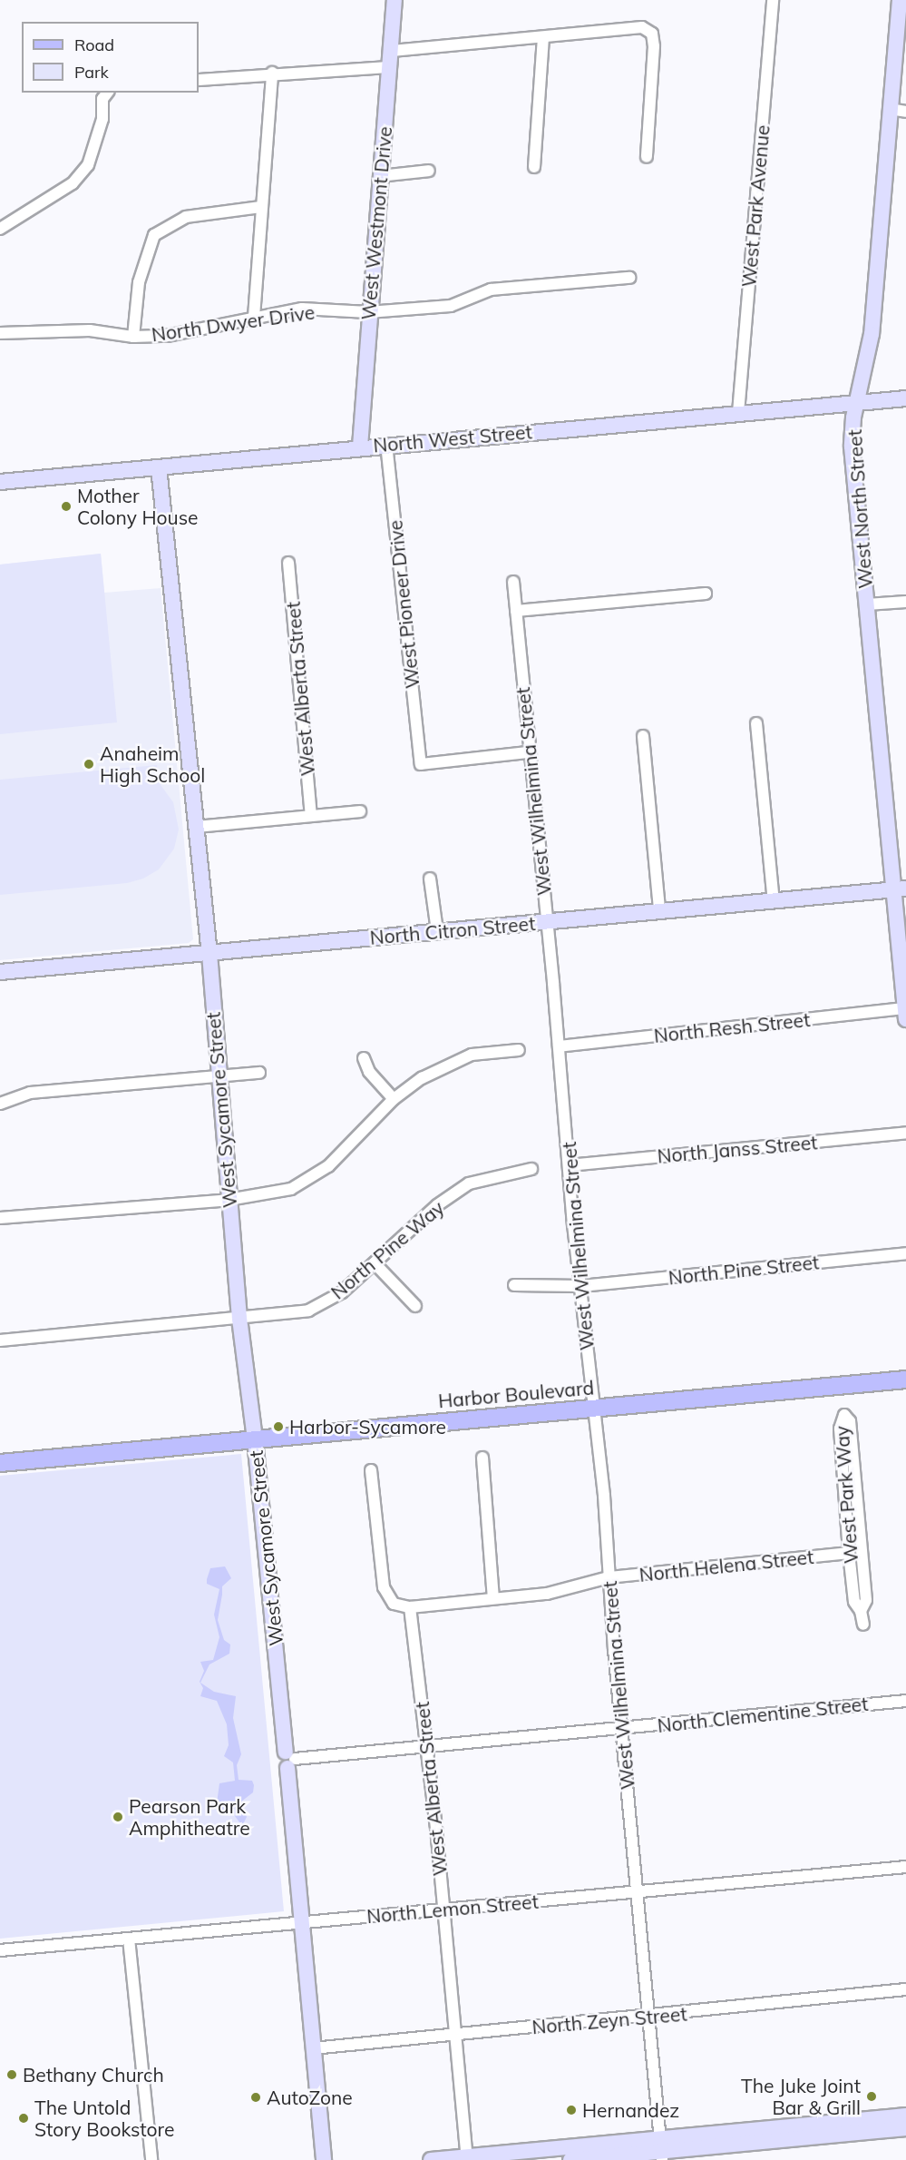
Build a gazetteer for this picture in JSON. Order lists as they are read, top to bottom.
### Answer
{
  "streets": {
    "main road": ["Harbor Boulevard"],
    "street": [
      "West Park Avenue",
      "West Westmont Drive",
      "North Dwyer Drive",
      "North West Street",
      "West North Street",
      "West Pioneer Drive",
      "West Alberta Street",
      "West Wilhelmina Street",
      "North Citron Street",
      "North Resh Street",
      "West Sycamore Street",
      "North Janss Street",
      "North Pine Way",
      "North Pine Street",
      "West Park Way",
      "North Helena Street",
      "North Clementine Street",
      "North Lemon Street",
      "North Zeyn Street"
    ]
  },
  "crossings": [
    ["West Park Avenue", "North West Street"],
    ["West Westmont Drive", "North Dwyer Drive"],
    ["West Westmont Drive", "North West Street"],
    ["North West Street", "West North Street"],
    ["North West Street", "West Pioneer Drive"],
    ["North West Street", "West Sycamore Street"],
    ["West North Street", "North Citron Street"],
    ["West North Street", "North Resh Street"],
    ["West Pioneer Drive", "West Wilhelmina Street"],
    ["West Alberta Street", "North Helena Street"],
    ["West Alberta Street", "North Clementine Street"],
    ["West Alberta Street", "North Lemon Street"],
    ["West Alberta Street", "North Zeyn Street"],
    ["West Wilhelmina Street", "North Citron Street"],
    ["West Wilhelmina Street", "North Resh Street"],
    ["West Wilhelmina Street", "North Janss Street"],
    ["West Wilhelmina Street", "North Pine Street"],
    ["West Wilhelmina Street", "Harbor Boulevard"],
    ["West Wilhelmina Street", "North Helena Street"],
    ["West Wilhelmina Street", "North Clementine Street"],
    ["West Wilhelmina Street", "North Lemon Street"],
    ["West Wilhelmina Street", "North Zeyn Street"],
    ["North Citron Street", "West Sycamore Street"],
    ["West Sycamore Street", "North Pine Way"],
    ["West Sycamore Street", "Harbor Boulevard"],
    ["West Sycamore Street", "North Clementine Street"],
    ["West Sycamore Street", "North Lemon Street"],
    ["West Sycamore Street", "North Zeyn Street"],
    ["West Park Way", "North Helena Street"]
  ],
  "places": [
    "Mother Colony House",
    "Anaheim High School",
    "Harbor-Sycamore",
    "Pearson Park Amphitheatre",
    "Bethany Church",
    "The Juke Joint Bar & Grill",
    "AutoZone",
    "Hernandez",
    "The Untold Story Bookstore"
  ],
  "legend": ["Road", "Park"]
}
